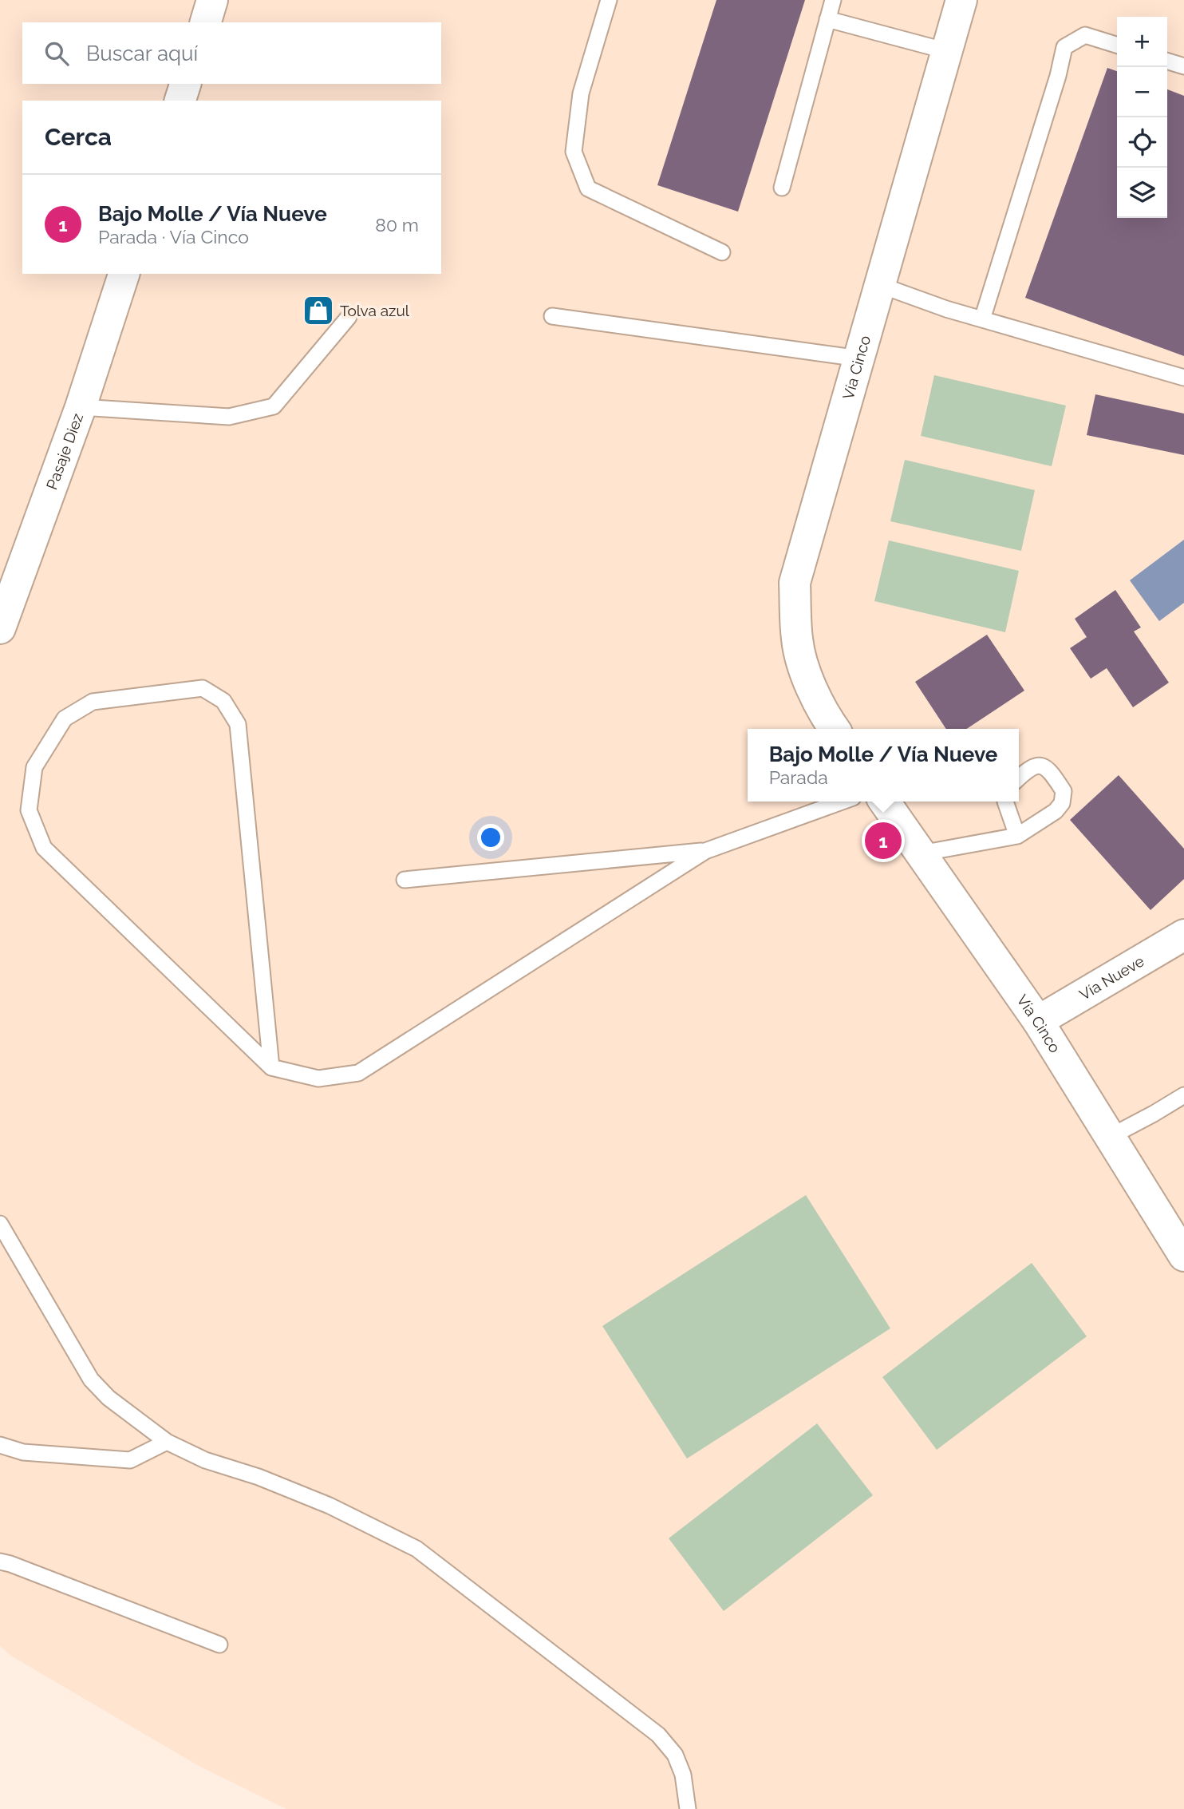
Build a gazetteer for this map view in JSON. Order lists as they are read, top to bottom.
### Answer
{
  "streets": {
    "street": ["Vía Cinco", "Pasaje Diez", "Vía Nueve"]
  },
  "crossings": [
    ["Vía Cinco", "Vía Nueve"]
  ],
  "places": {
    "shop": ["Tolva azul"]
  },
  "page": {
    "map_buttons": ["+", "−"],
    "search": "Buscar aquí",
    "heading": "Cerca",
    "list": [
      {
        "mark": "1",
        "name": "Bajo Molle / Vía Nueve",
        "note": "Parada · Vía Cinco",
        "value": "80 m"
      }
    ],
    "popup": ["Bajo Molle / Vía Nueve", "Parada"],
    "pins": "1"
  }
}
